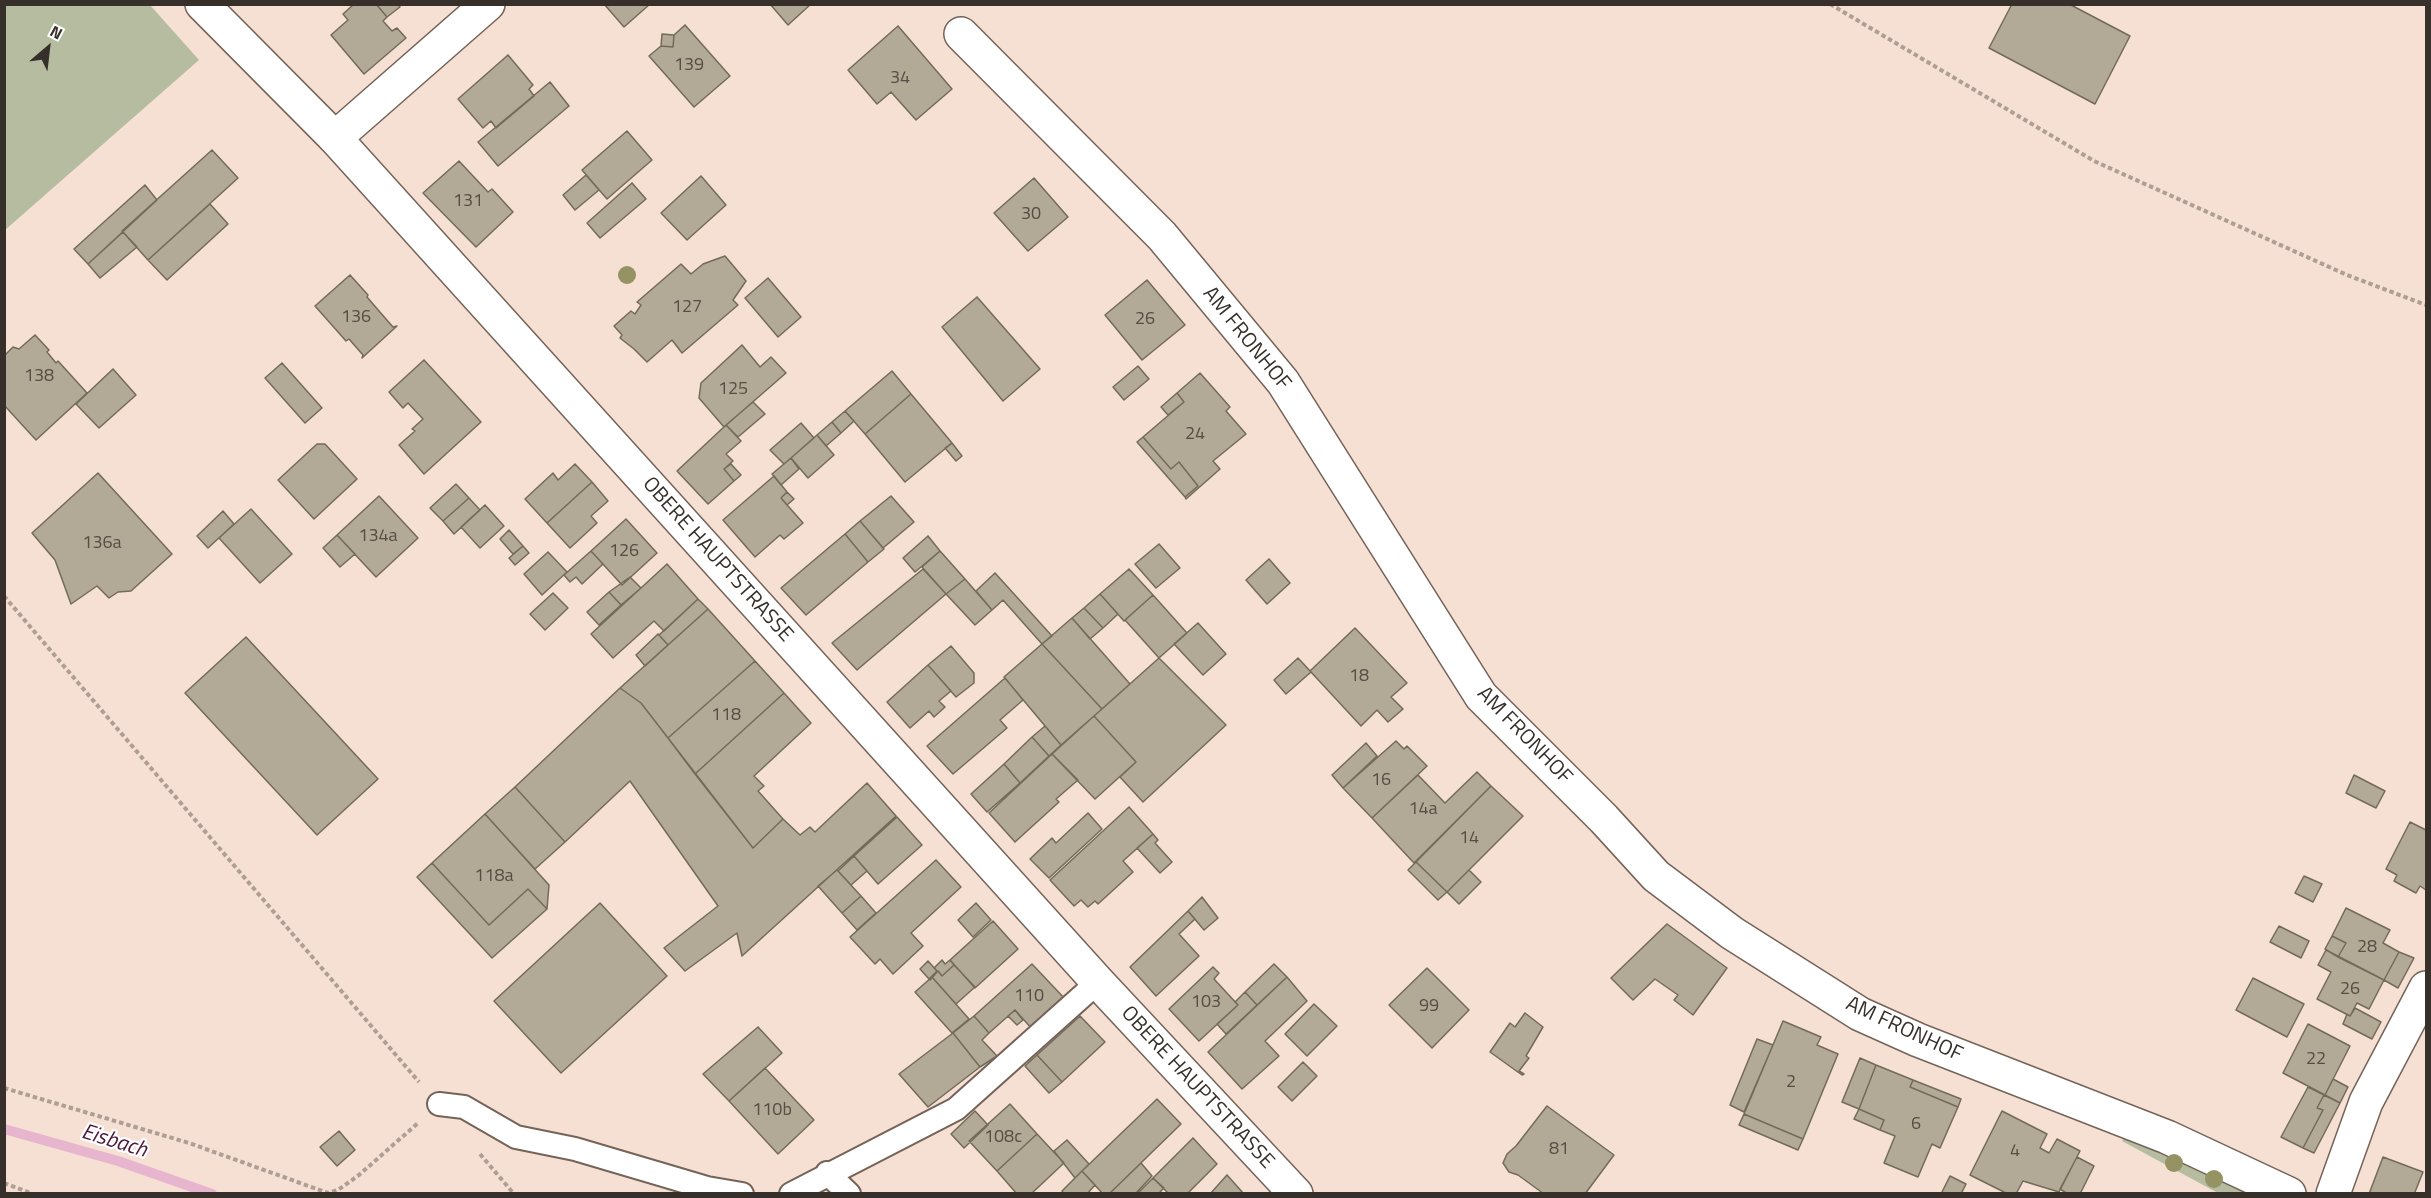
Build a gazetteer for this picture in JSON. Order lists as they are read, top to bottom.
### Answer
{
  "streets": {
    "street": ["AM FRONHOF", "OBERE HAUPTSTRASSE"]
  },
  "water": ["Eisbach"],
  "house_numbers": [
    "139",
    "34",
    "131",
    "30",
    "127",
    "136",
    "26",
    "138",
    "125",
    "24",
    "134a",
    "136a",
    "126",
    "18",
    "118",
    "16",
    "14a",
    "14",
    "118a",
    "28",
    "26",
    "110",
    "103",
    "99",
    "22",
    "2",
    "110b",
    "6",
    "108c",
    "81",
    "4"
  ],
  "north": "top right"
}
